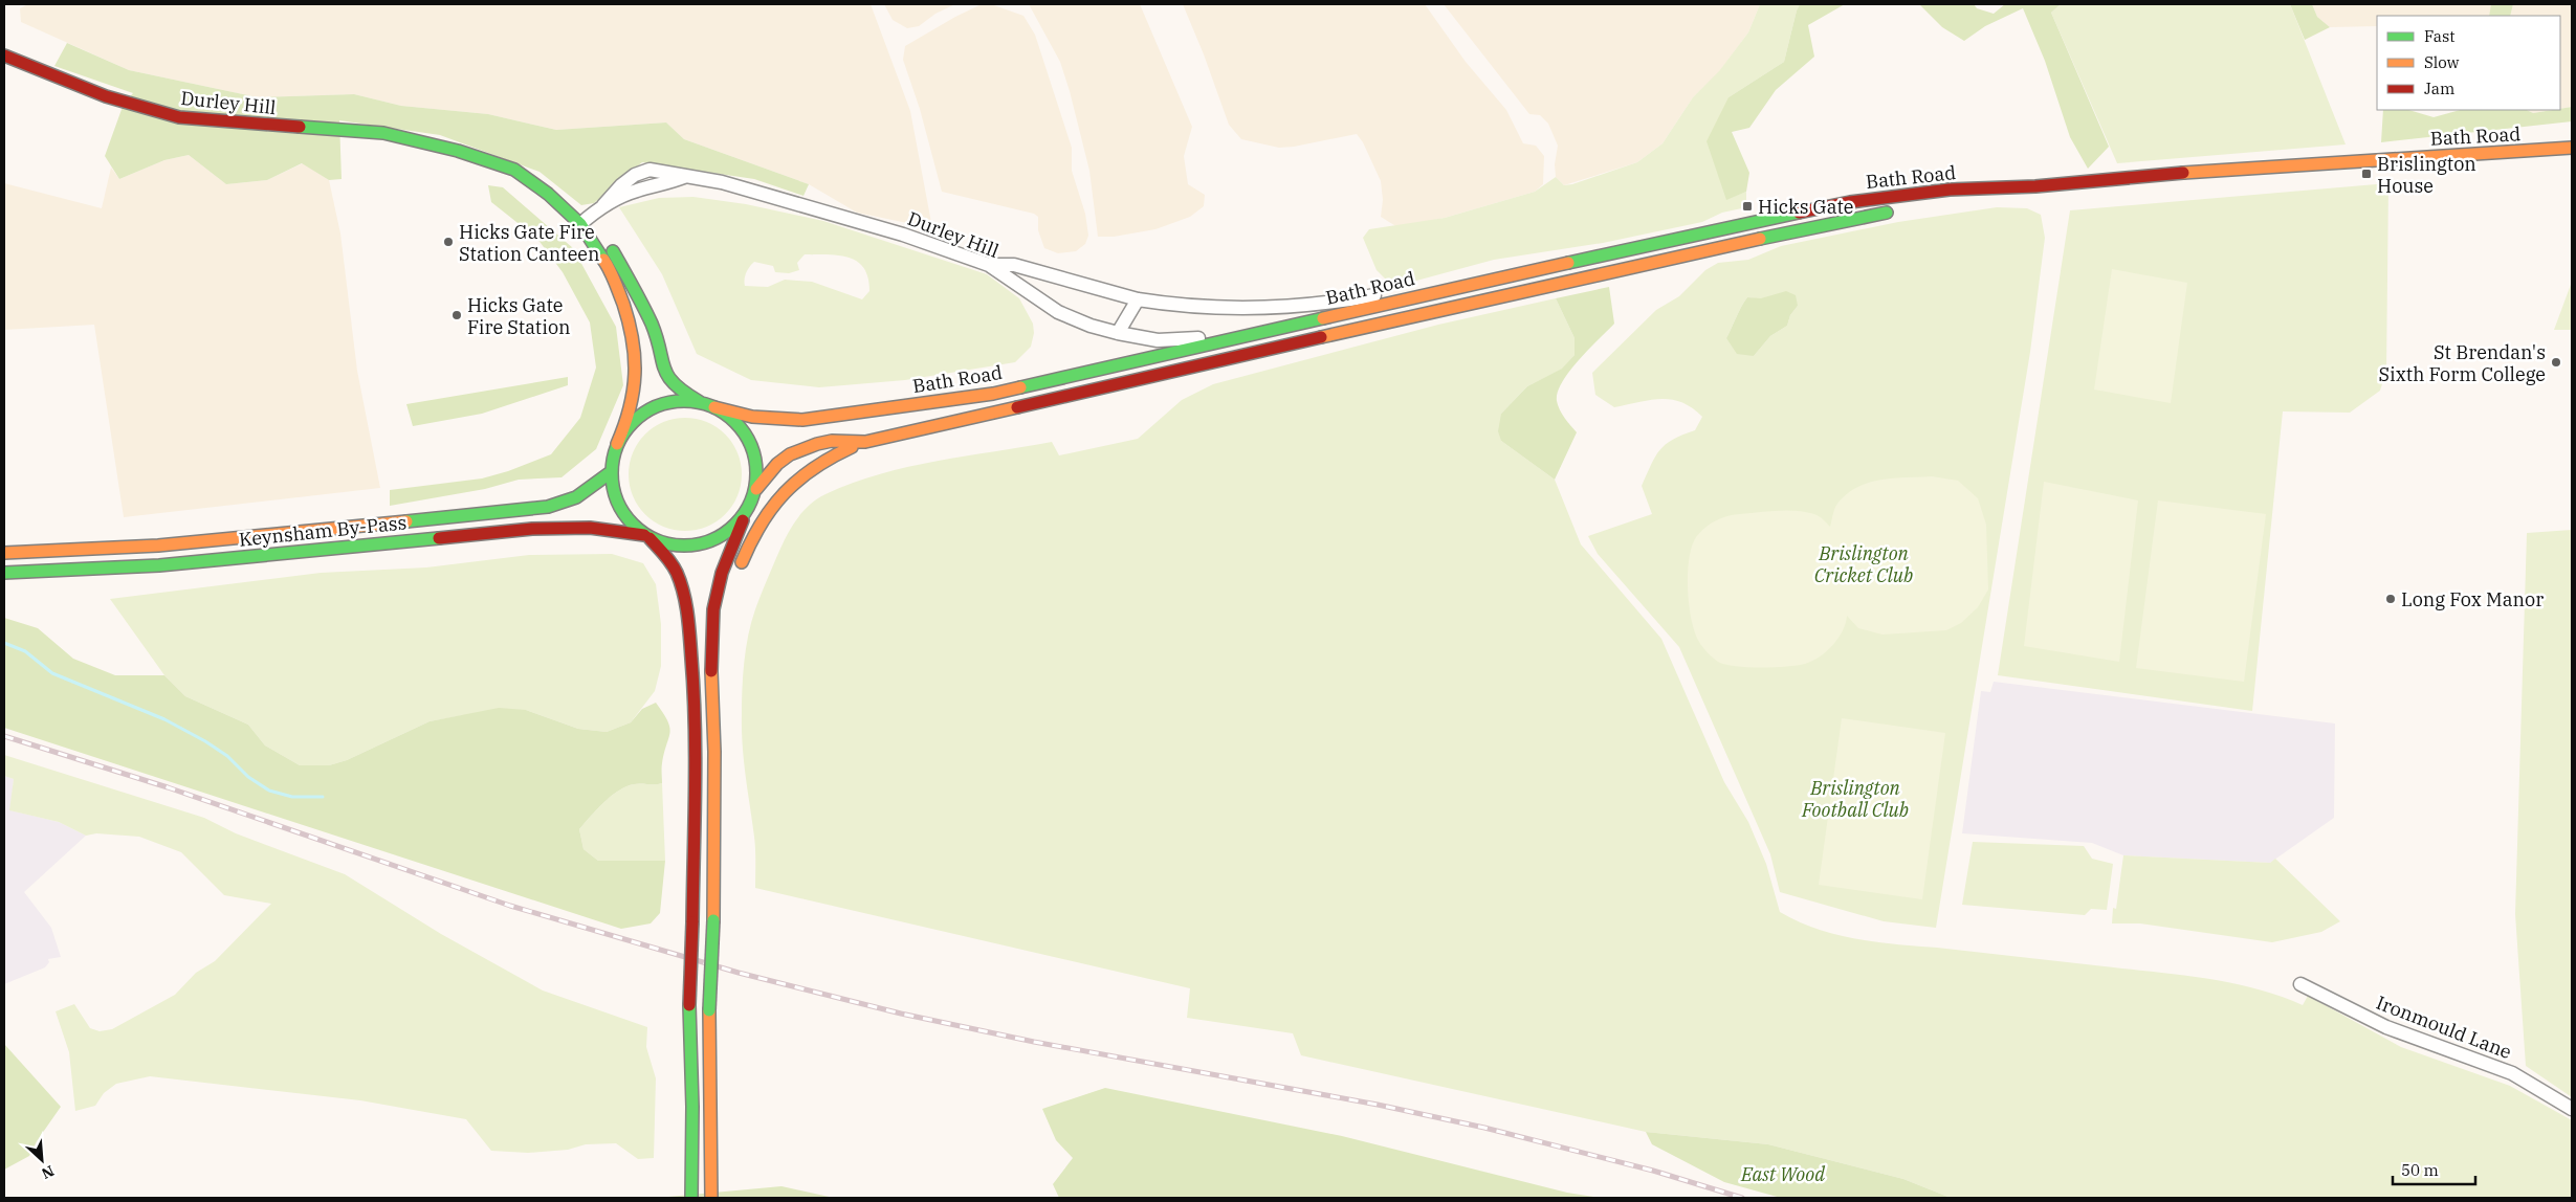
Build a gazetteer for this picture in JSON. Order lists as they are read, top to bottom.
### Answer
{
  "streets": {
    "main road": ["Durley Hill", "Bath Road", "Keynsham By-Pass"],
    "street": ["Ironmould Lane"]
  },
  "crossings": [
    ["Durley Hill", "Bath Road"],
    ["Bath Road", "Keynsham By-Pass"]
  ],
  "parks": ["Brislington Cricket Club", "Brislington Football Club", "East Wood"],
  "places": {
    "transit": ["Brislington House", "Hicks Gate"],
    "other": [
      "Hicks Gate Fire Station Canteen",
      "Hicks Gate Fire Station",
      "St Brendan's Sixth Form College",
      "Long Fox Manor"
    ]
  },
  "legend": ["Fast", "Slow", "Jam"],
  "scale_bar": "50 m",
  "north": "bottom right"
}
